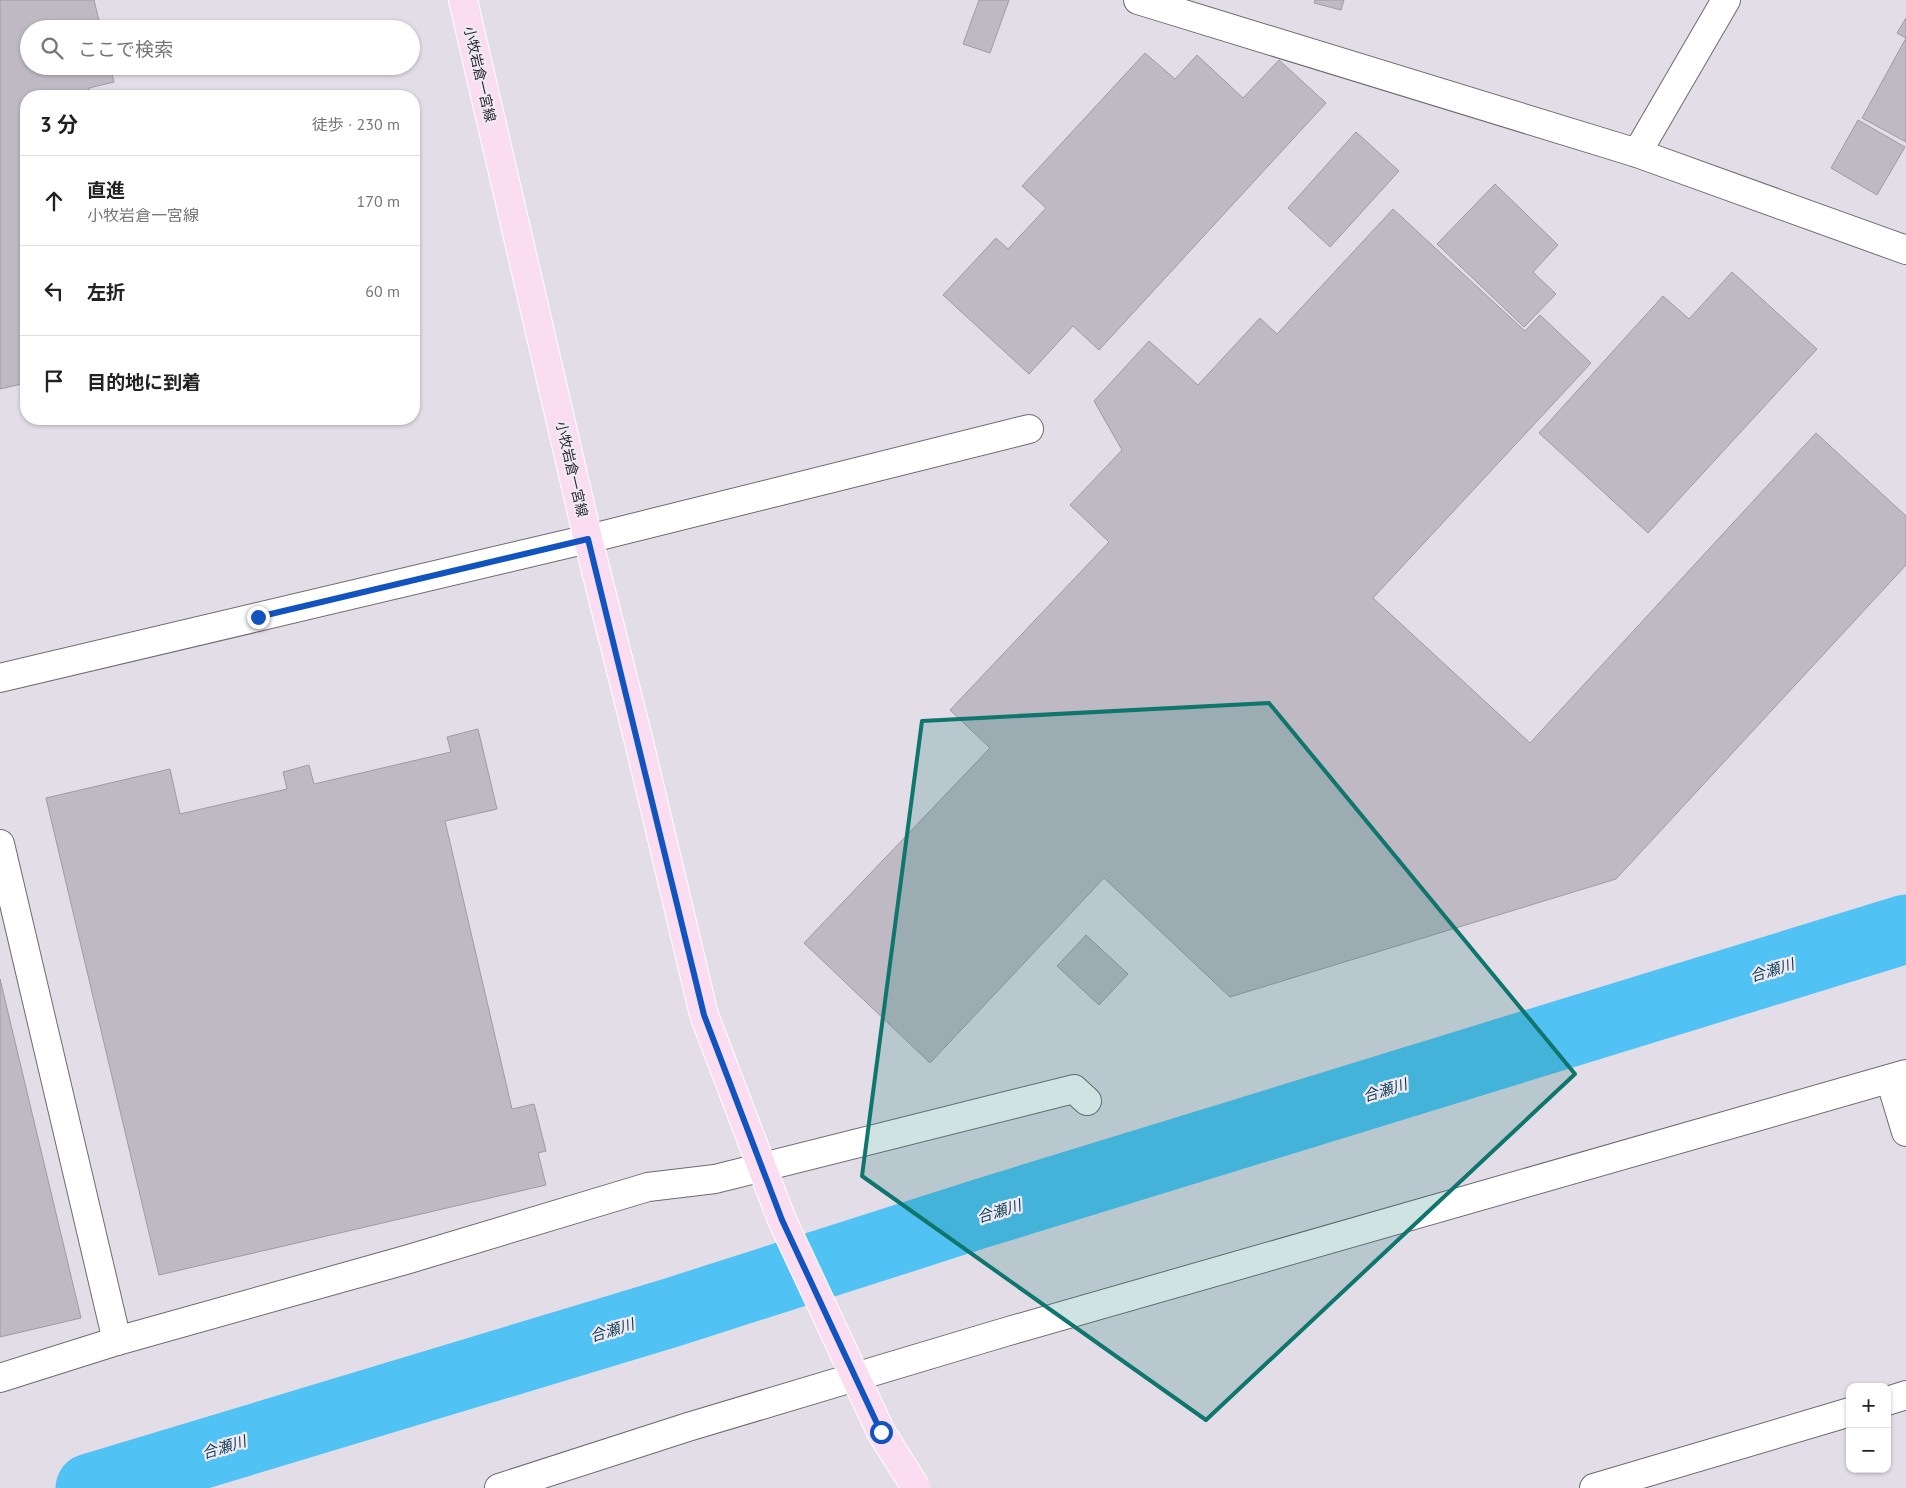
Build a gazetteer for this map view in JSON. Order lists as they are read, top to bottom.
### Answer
{
  "streets": {
    "main road": ["小牧岩倉一宮線"]
  },
  "water": ["合瀬川"],
  "page": {
    "search": "ここで検索",
    "heading": ["3 分", "徒歩 · 230 m"],
    "list": [
      ["直進", "小牧岩倉一宮線", "170 m"],
      ["左折", "60 m"],
      "目的地に到着"
    ],
    "map_buttons": ["+", "−"]
  }
}
